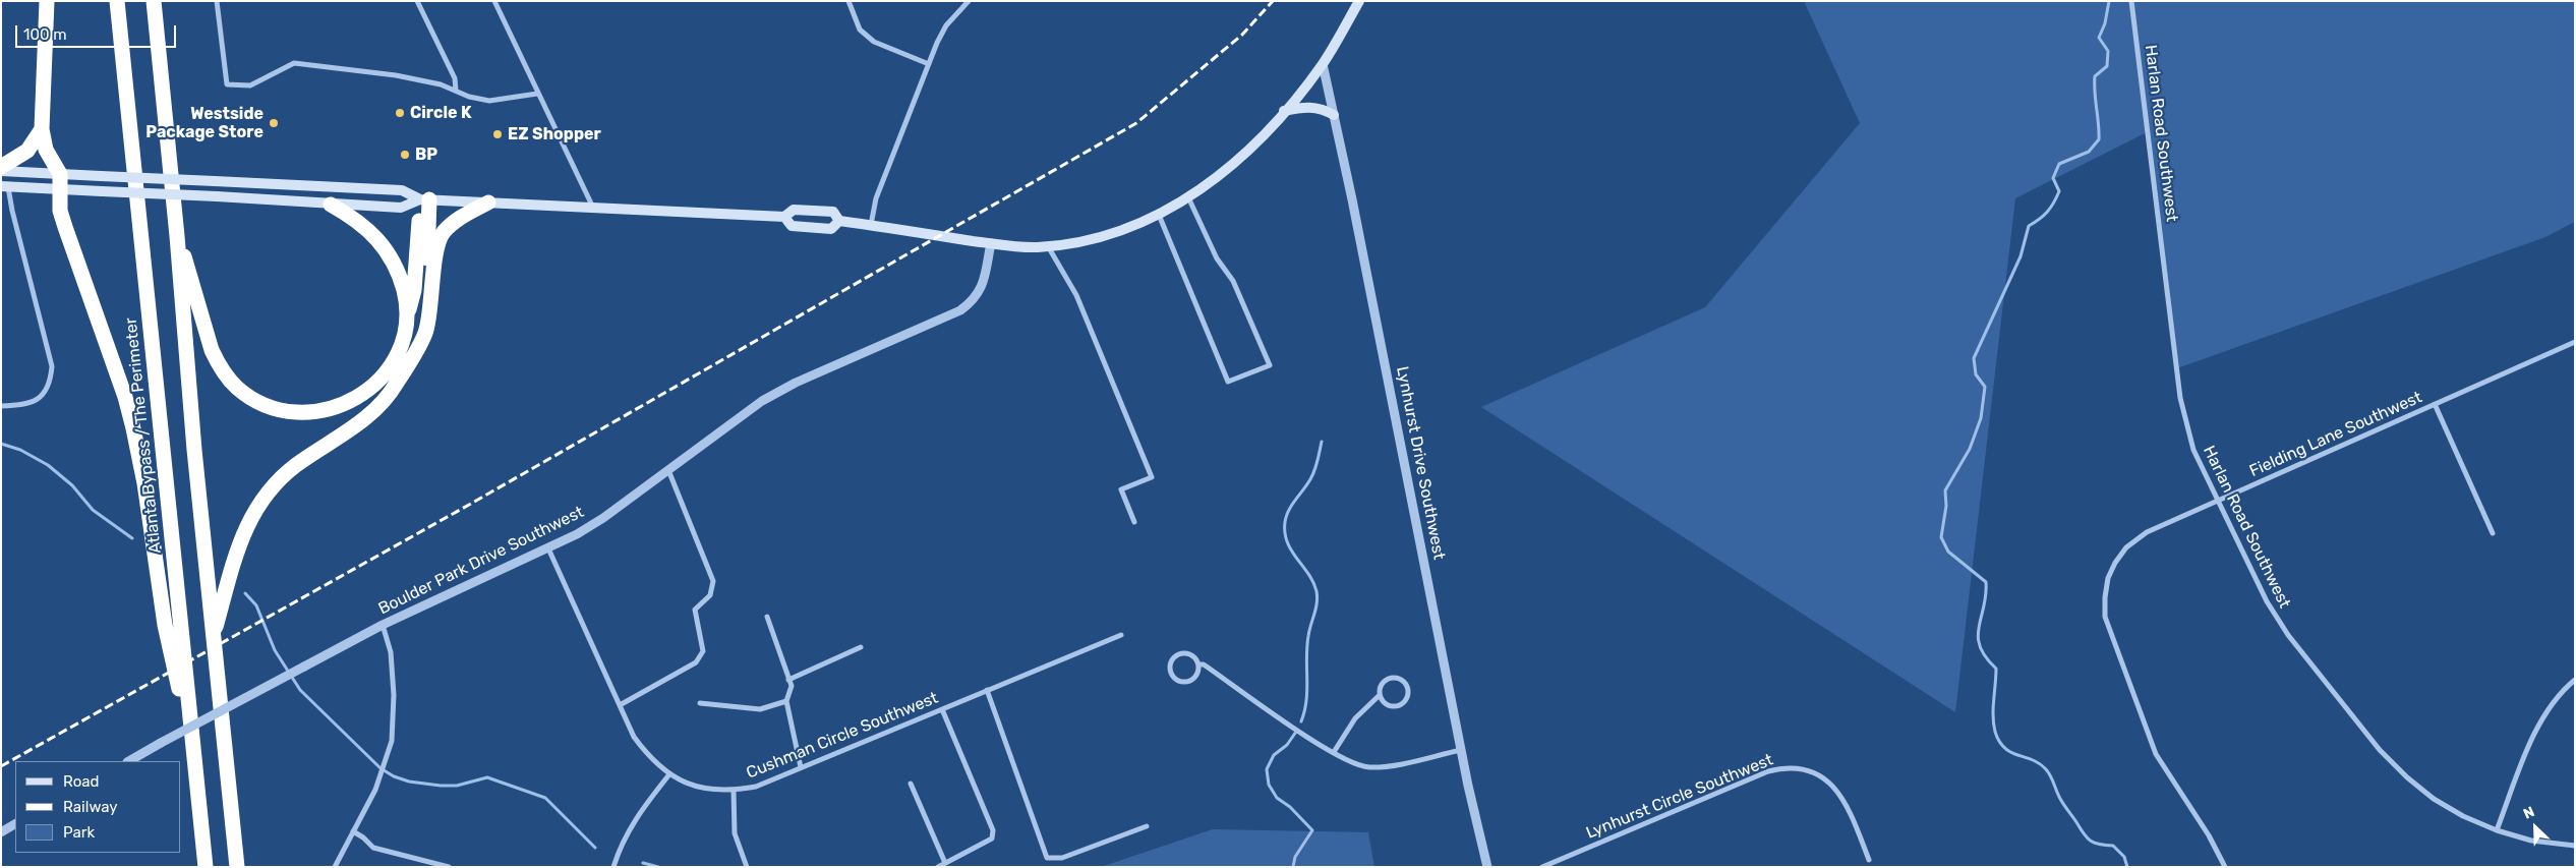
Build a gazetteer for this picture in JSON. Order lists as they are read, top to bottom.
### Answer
{
  "streets": {
    "highway": ["Atlanta Bypass / The Perimeter"],
    "street": [
      "Harlan Road Southwest",
      "Fielding Lane Southwest",
      "Lynhurst Drive Southwest",
      "Boulder Park Drive Southwest",
      "Cushman Circle Southwest",
      "Lynhurst Circle Southwest"
    ]
  },
  "crossings": [
    ["Harlan Road Southwest", "Fielding Lane Southwest"],
    ["Boulder Park Drive Southwest", "Cushman Circle Southwest"]
  ],
  "places": [
    "Circle K",
    "Westside Package Store",
    "EZ Shopper",
    "BP"
  ],
  "legend": ["Road", "Railway", "Park"],
  "scale_bar": "100 m",
  "north": "top left"
}
